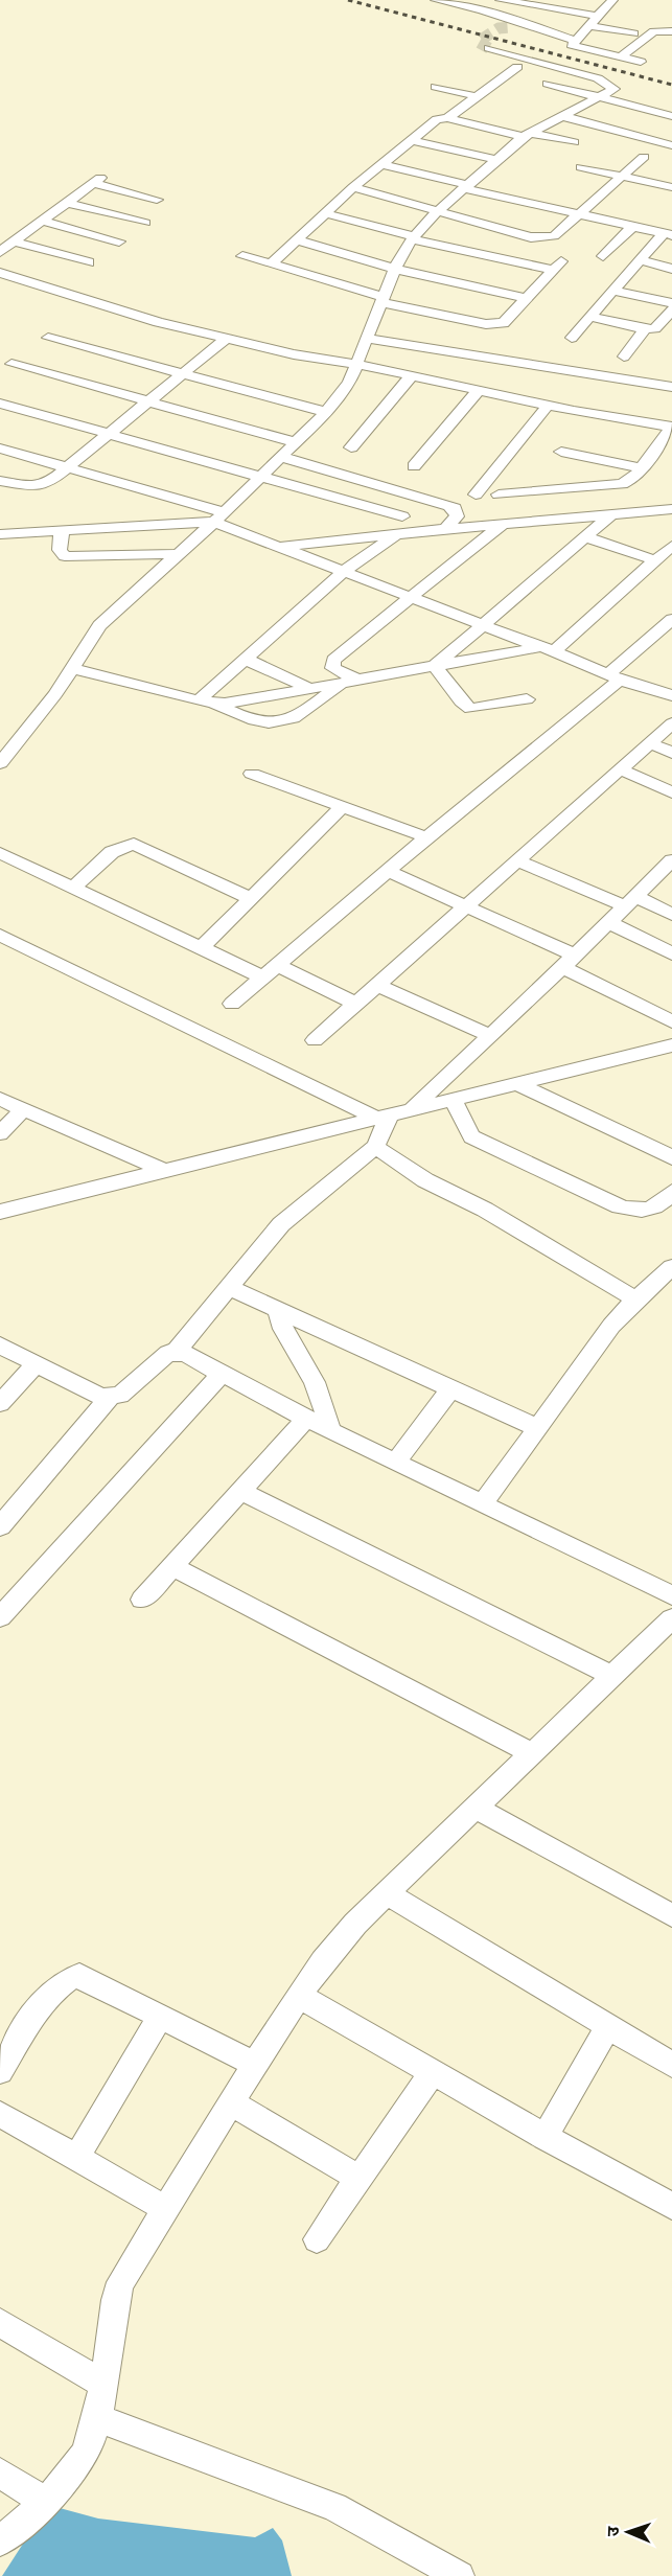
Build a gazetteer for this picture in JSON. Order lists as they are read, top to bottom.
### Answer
{
  "north": "left"
}
